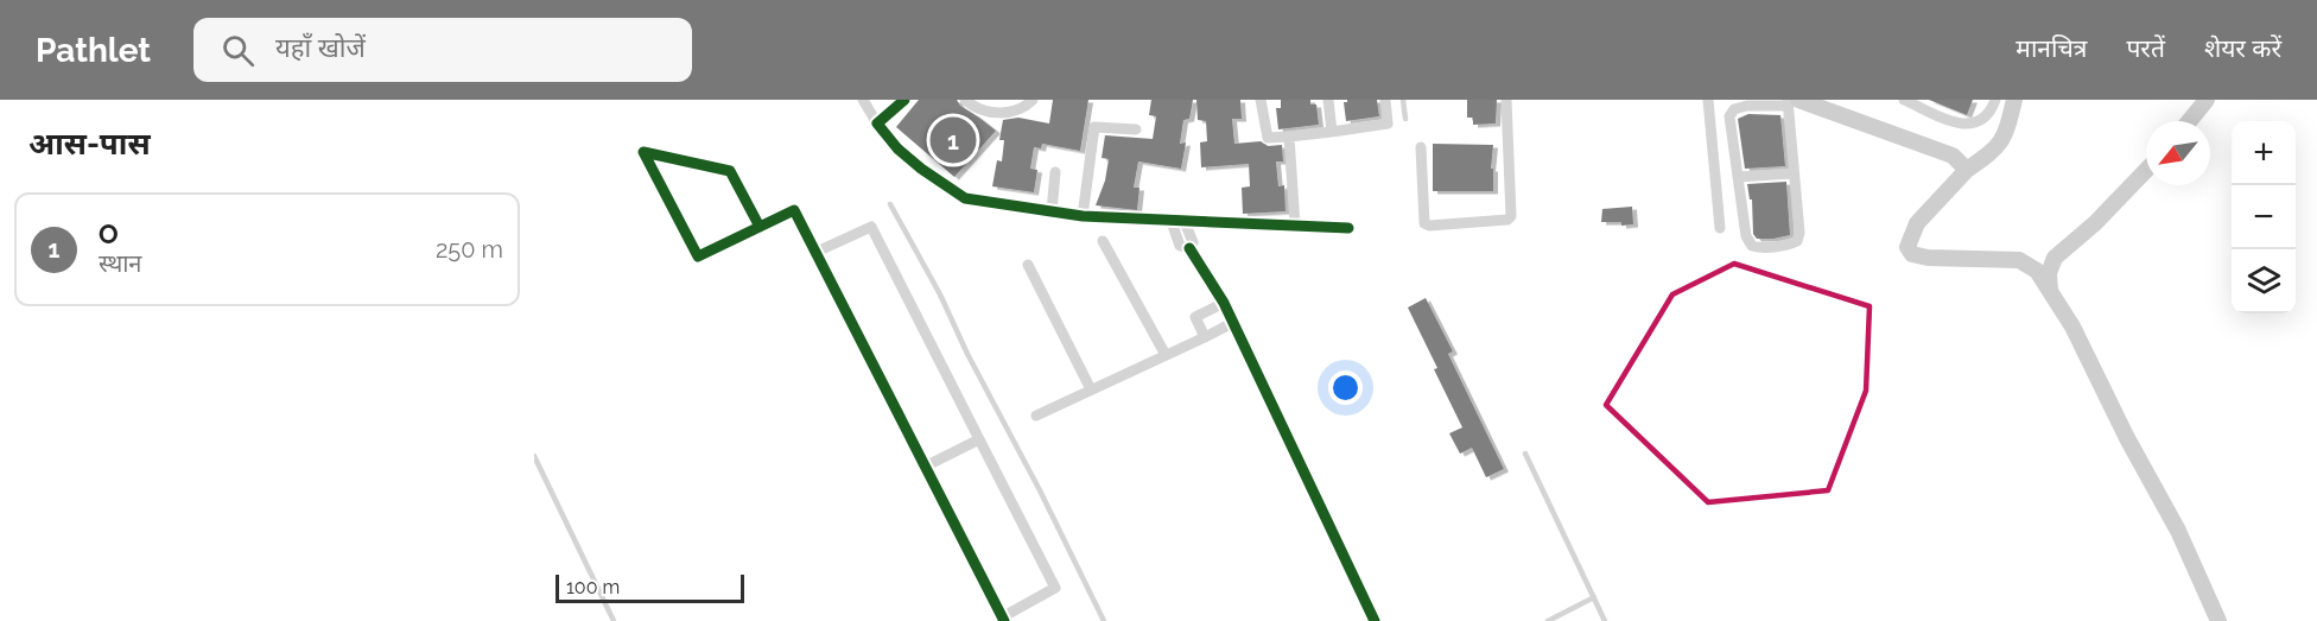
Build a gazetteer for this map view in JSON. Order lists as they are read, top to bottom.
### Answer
{
  "scale_bar": "100 m",
  "north": "bottom left",
  "page": {
    "header": "Pathlet",
    "search": "यहाँ खोजें",
    "nav": ["मानचित्र", "परतें", "शेयर करें"],
    "heading": "आस-पास",
    "pins": "1",
    "map_buttons": ["+", "−"],
    "list": [
      {
        "mark": "1",
        "name": "O",
        "note": "स्थान",
        "value": "250 m"
      }
    ],
    "scale": "100 m"
  }
}
